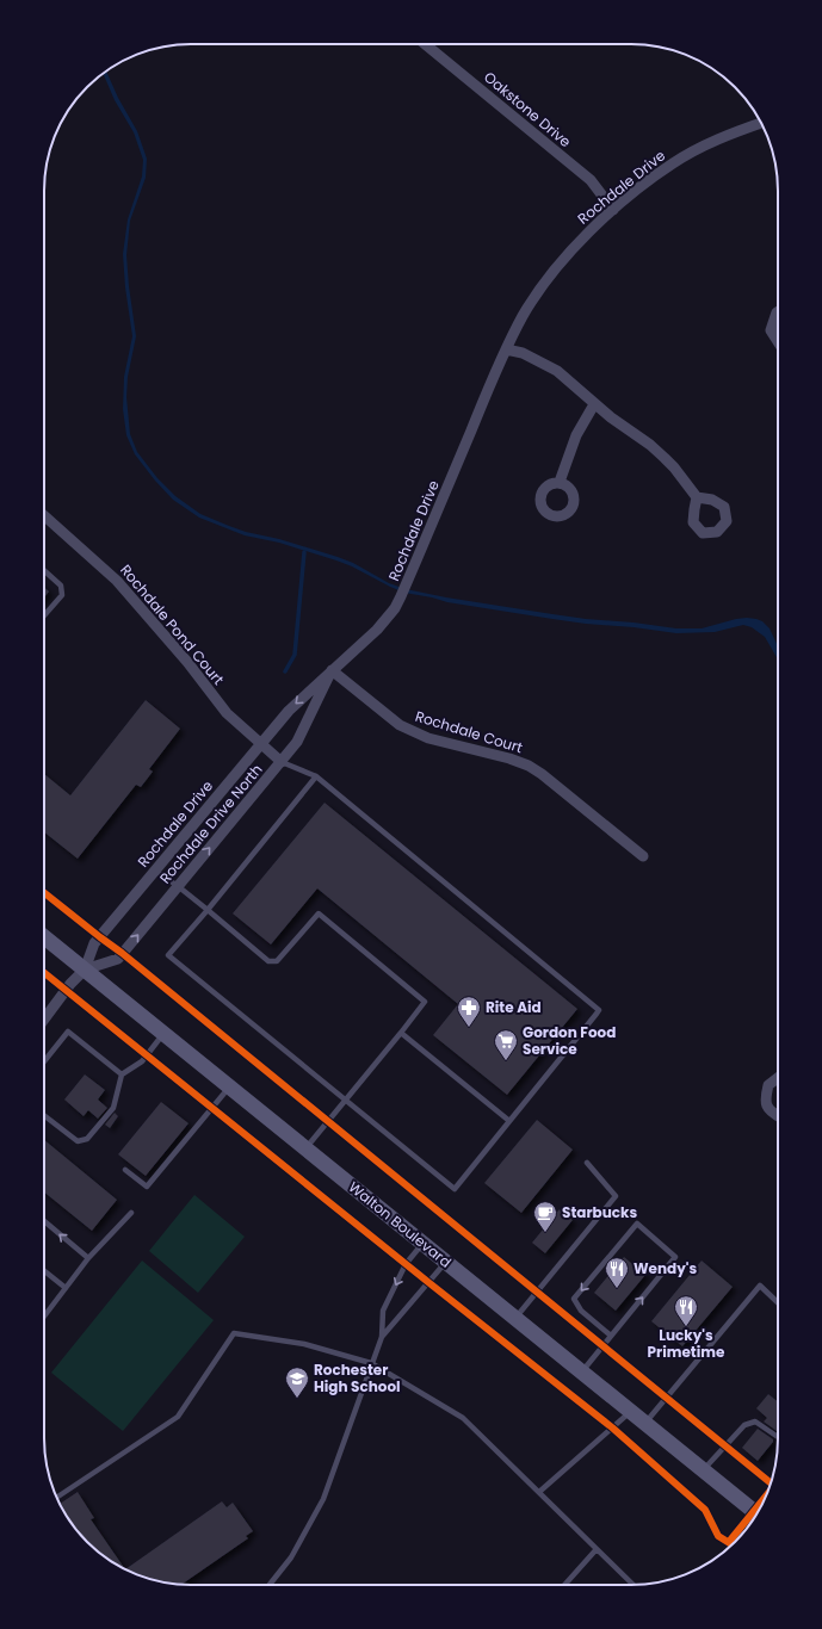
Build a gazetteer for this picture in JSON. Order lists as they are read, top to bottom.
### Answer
{
  "streets": {
    "main road": ["Walton Boulevard"],
    "street": [
      "Oakstone Drive",
      "Rochdale Drive",
      "Rochdale Pond Court",
      "Rochdale Court",
      "Rochdale Drive North"
    ]
  },
  "crossings": [
    ["Oakstone Drive", "Rochdale Drive"],
    ["Rochdale Drive", "Rochdale Pond Court"],
    ["Rochdale Drive", "Rochdale Court"],
    ["Rochdale Drive", "Rochdale Drive North"],
    ["Rochdale Drive", "Walton Boulevard"],
    ["Rochdale Pond Court", "Rochdale Drive North"],
    ["Rochdale Court", "Rochdale Drive North"],
    ["Rochdale Drive North", "Walton Boulevard"]
  ],
  "one_way": ["Rochdale Drive North"],
  "places": {
    "pharmacy": ["Rite Aid"],
    "supermarket": ["Gordon Food Service"],
    "cafe": ["Starbucks"],
    "restaurant": ["Wendy's", "Lucky's Primetime"],
    "school or university": ["Rochester High School"]
  }
}
